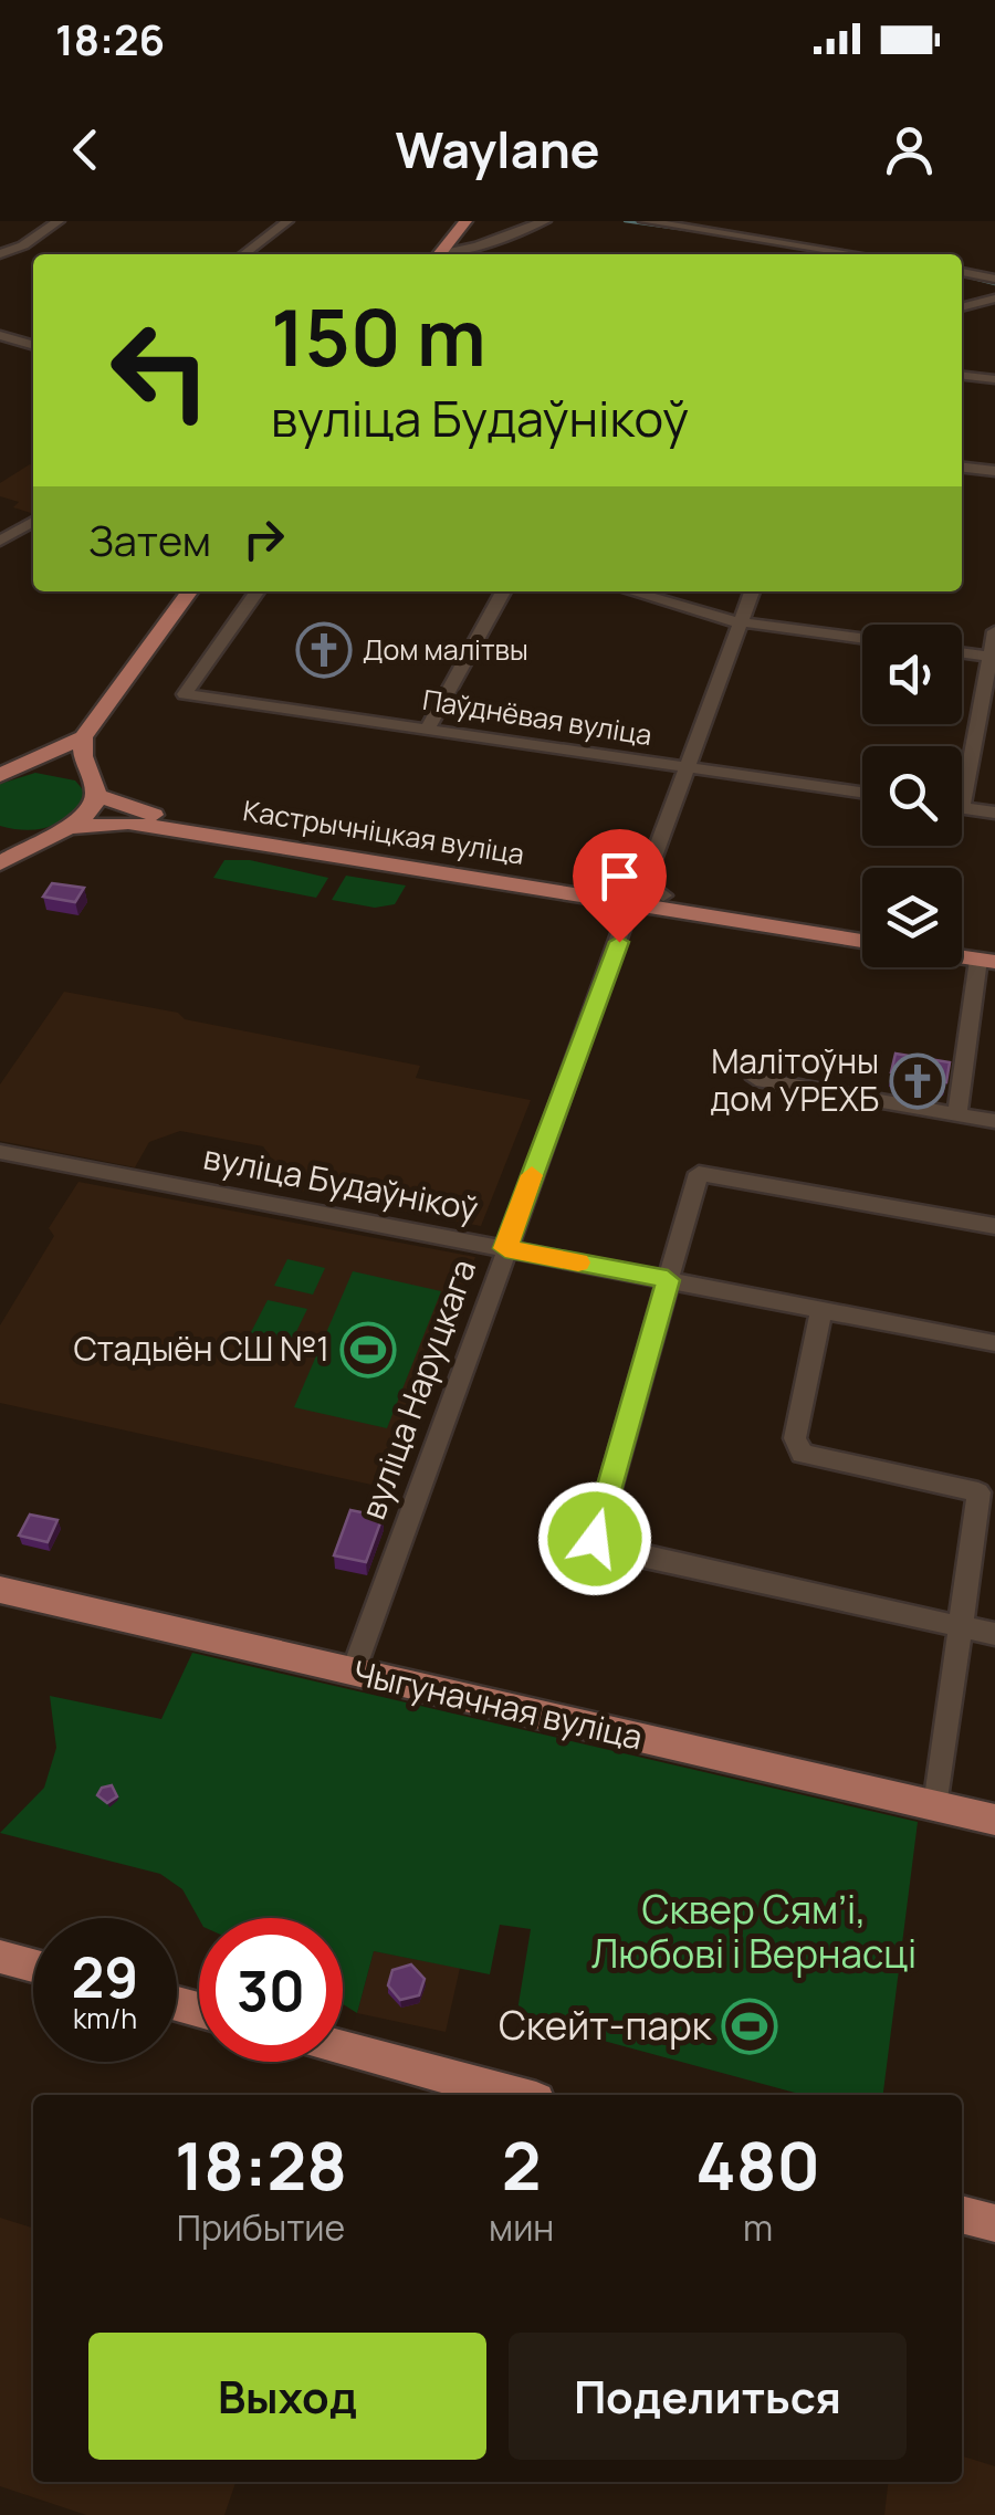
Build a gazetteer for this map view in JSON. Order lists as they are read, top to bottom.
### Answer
{
  "streets": {
    "main road": ["Кастрычніцкая вуліца", "Чыгуначная вуліца"],
    "street": ["Паўднёвая вуліца", "вуліца Будаўнікоў", "вуліца Наруцкага"]
  },
  "crossings": [
    ["вуліца Будаўнікоў", "вуліца Наруцкага"],
    ["вуліца Наруцкага", "Чыгуначная вуліца"]
  ],
  "parks": ["Сквер Сямʼі, Любові і Вернасці"],
  "places": {
    "church": ["Дом малітвы", "Малітоўны дом УРЕХБ"],
    "sports": ["Стадыён СШ №1", "Скейт-парк"]
  },
  "page": {
    "status": "18:26",
    "header": "Waylane",
    "turn": ["150 m", "вуліца Будаўнікоў"],
    "then": "Затем",
    "speed": "29 km/h",
    "limit": "30",
    "eta": [
      "18:28",
      "Прибытие",
      "2",
      "мин",
      "480",
      "m"
    ],
    "buttons": ["Выход", "Поделиться"]
  }
}
